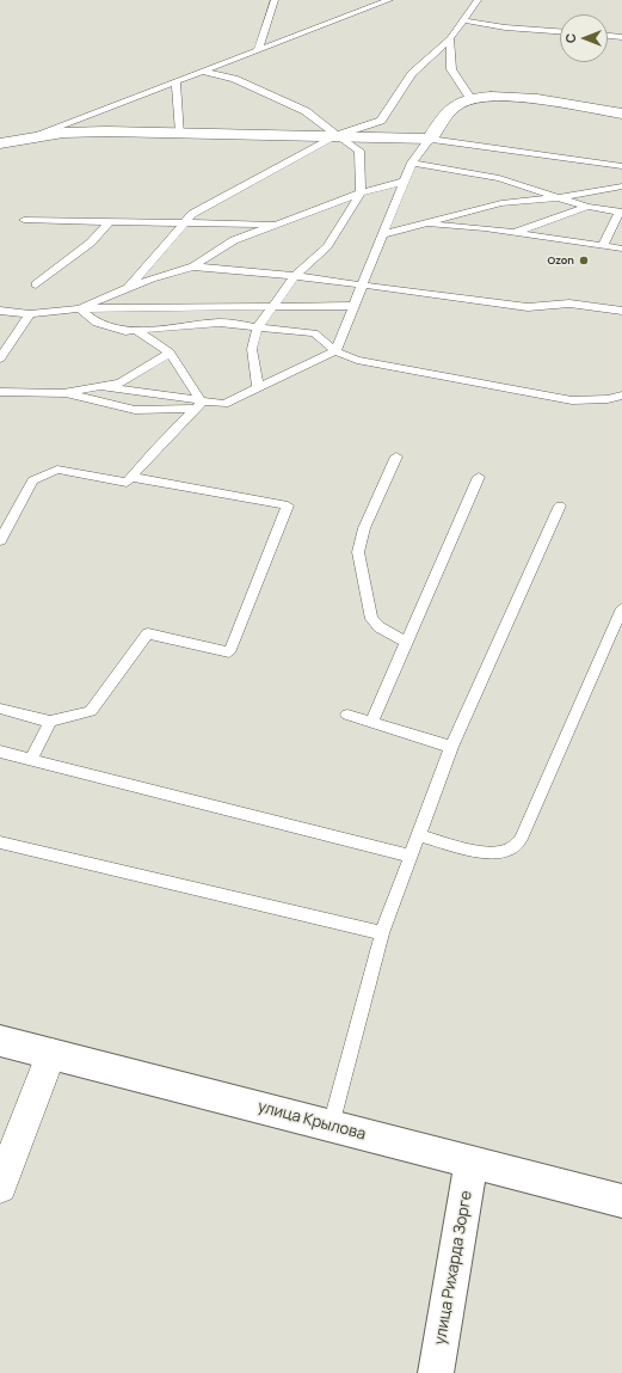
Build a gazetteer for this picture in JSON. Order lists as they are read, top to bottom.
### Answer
{
  "streets": {
    "street": ["улица Крылова", "улица Рихарда Зорге"]
  },
  "crossings": [
    ["улица Крылова", "улица Рихарда Зорге"]
  ],
  "places": ["Ozon"],
  "north": "left"
}
